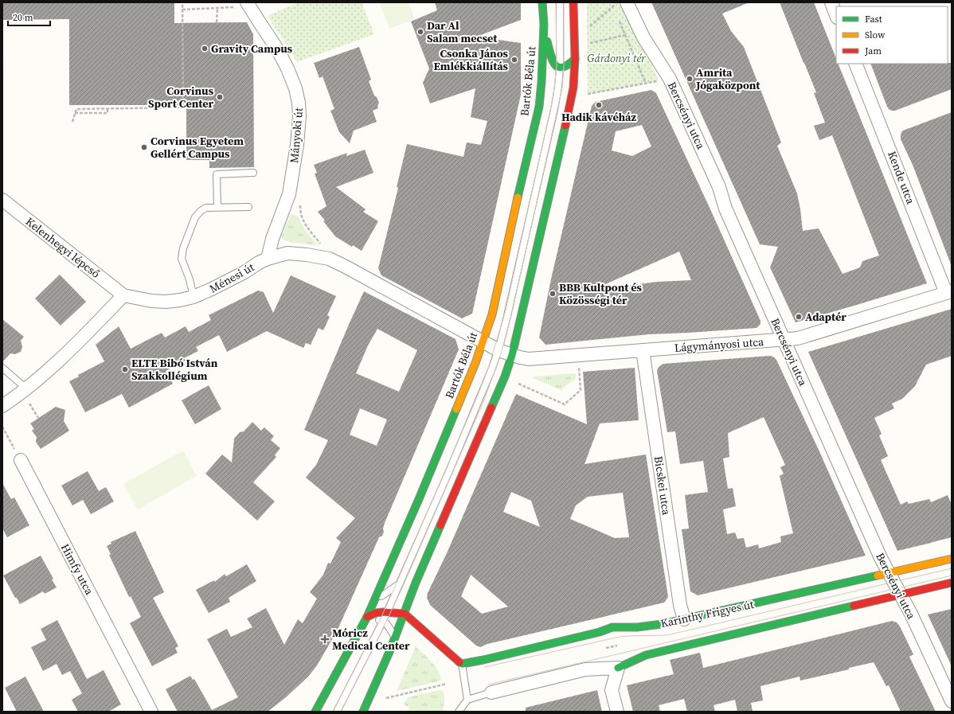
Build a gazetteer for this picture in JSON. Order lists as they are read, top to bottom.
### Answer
{
  "streets": {
    "main road": ["Bartók Béla út", "Karinthy Frigyes út"],
    "street": [
      "Bercsényi utca",
      "Mányoki út",
      "Kende utca",
      "Kelenhegyi lépcső",
      "Ménesi út",
      "Lágymányosi utca",
      "Bicskei utca",
      "Himfy utca"
    ]
  },
  "crossings": [
    ["Bartók Béla út", "Ménesi út"],
    ["Bartók Béla út", "Lágymányosi utca"],
    ["Bercsényi utca", "Lágymányosi utca"],
    ["Bercsényi utca", "Karinthy Frigyes út"],
    ["Mányoki út", "Ménesi út"],
    ["Kende utca", "Lágymányosi utca"],
    ["Kelenhegyi lépcső", "Ménesi út"],
    ["Ménesi út", "Lágymányosi utca"],
    ["Lágymányosi utca", "Bicskei utca"],
    ["Bicskei utca", "Karinthy Frigyes út"]
  ],
  "parks": ["Gárdonyi tér"],
  "places": {
    "other": [
      "Dar Al Salam mecset",
      "Gravity Campus",
      "Csonka János Emlékkiállítás",
      "Amrita Jógaközpont",
      "Corvinus Sport Center",
      "Hadik kávéház",
      "Corvinus Egyetem Gellért Campus",
      "BBB Kultpont és Közösségi tér",
      "Adaptér",
      "ELTE Bibó István Szakkollégium"
    ],
    "health": ["Móricz Medical Center"]
  },
  "legend": ["Fast", "Slow", "Jam"],
  "scale_bar": "20 m"
}
